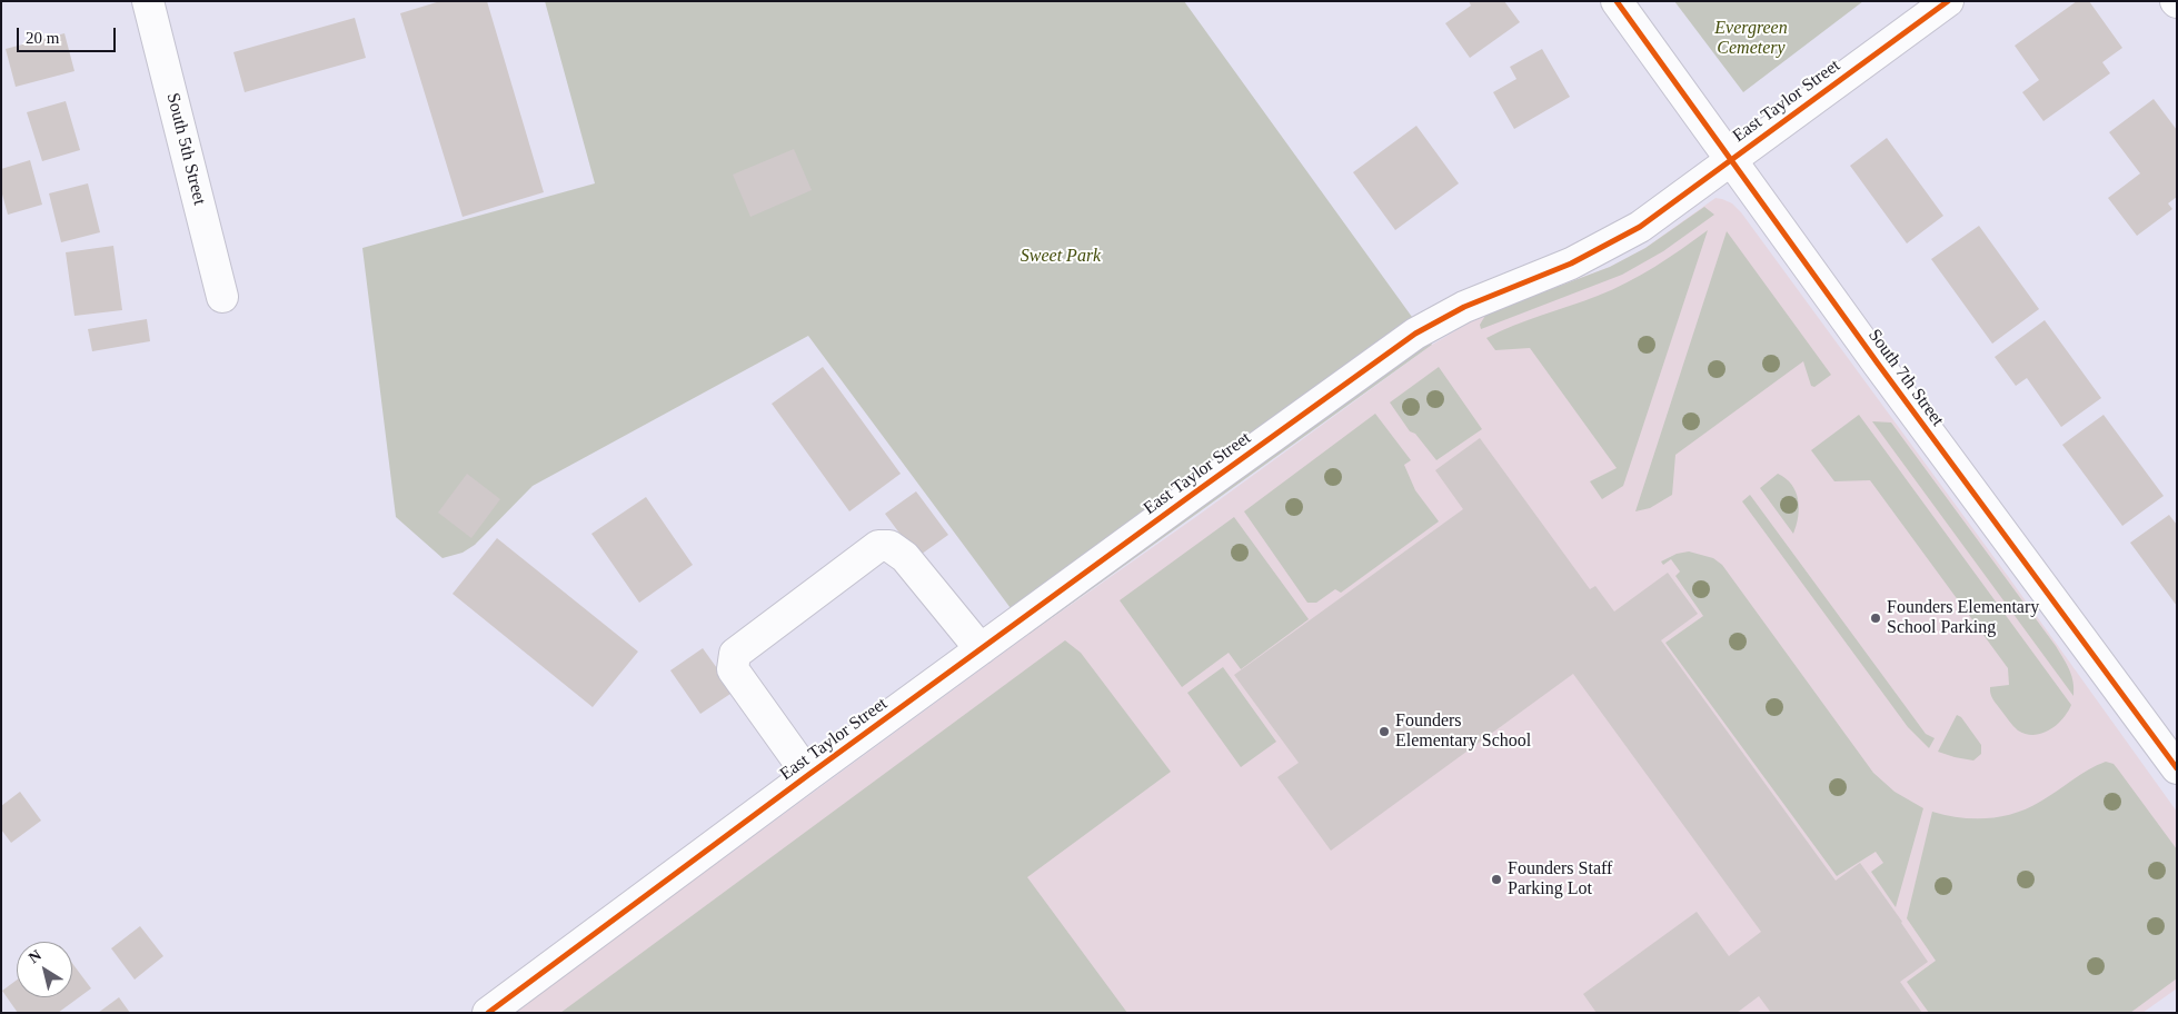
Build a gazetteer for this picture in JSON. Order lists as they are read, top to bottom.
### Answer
{
  "streets": {
    "street": ["East Taylor Street", "South 5th Street", "South 7th Street"]
  },
  "crossings": [
    ["East Taylor Street", "South 7th Street"]
  ],
  "parks": ["Evergreen Cemetery", "Sweet Park"],
  "places": ["Founders Elementary School Parking", "Founders Elementary School", "Founders Staff Parking Lot"],
  "scale_bar": "20 m",
  "north": "top left"
}
